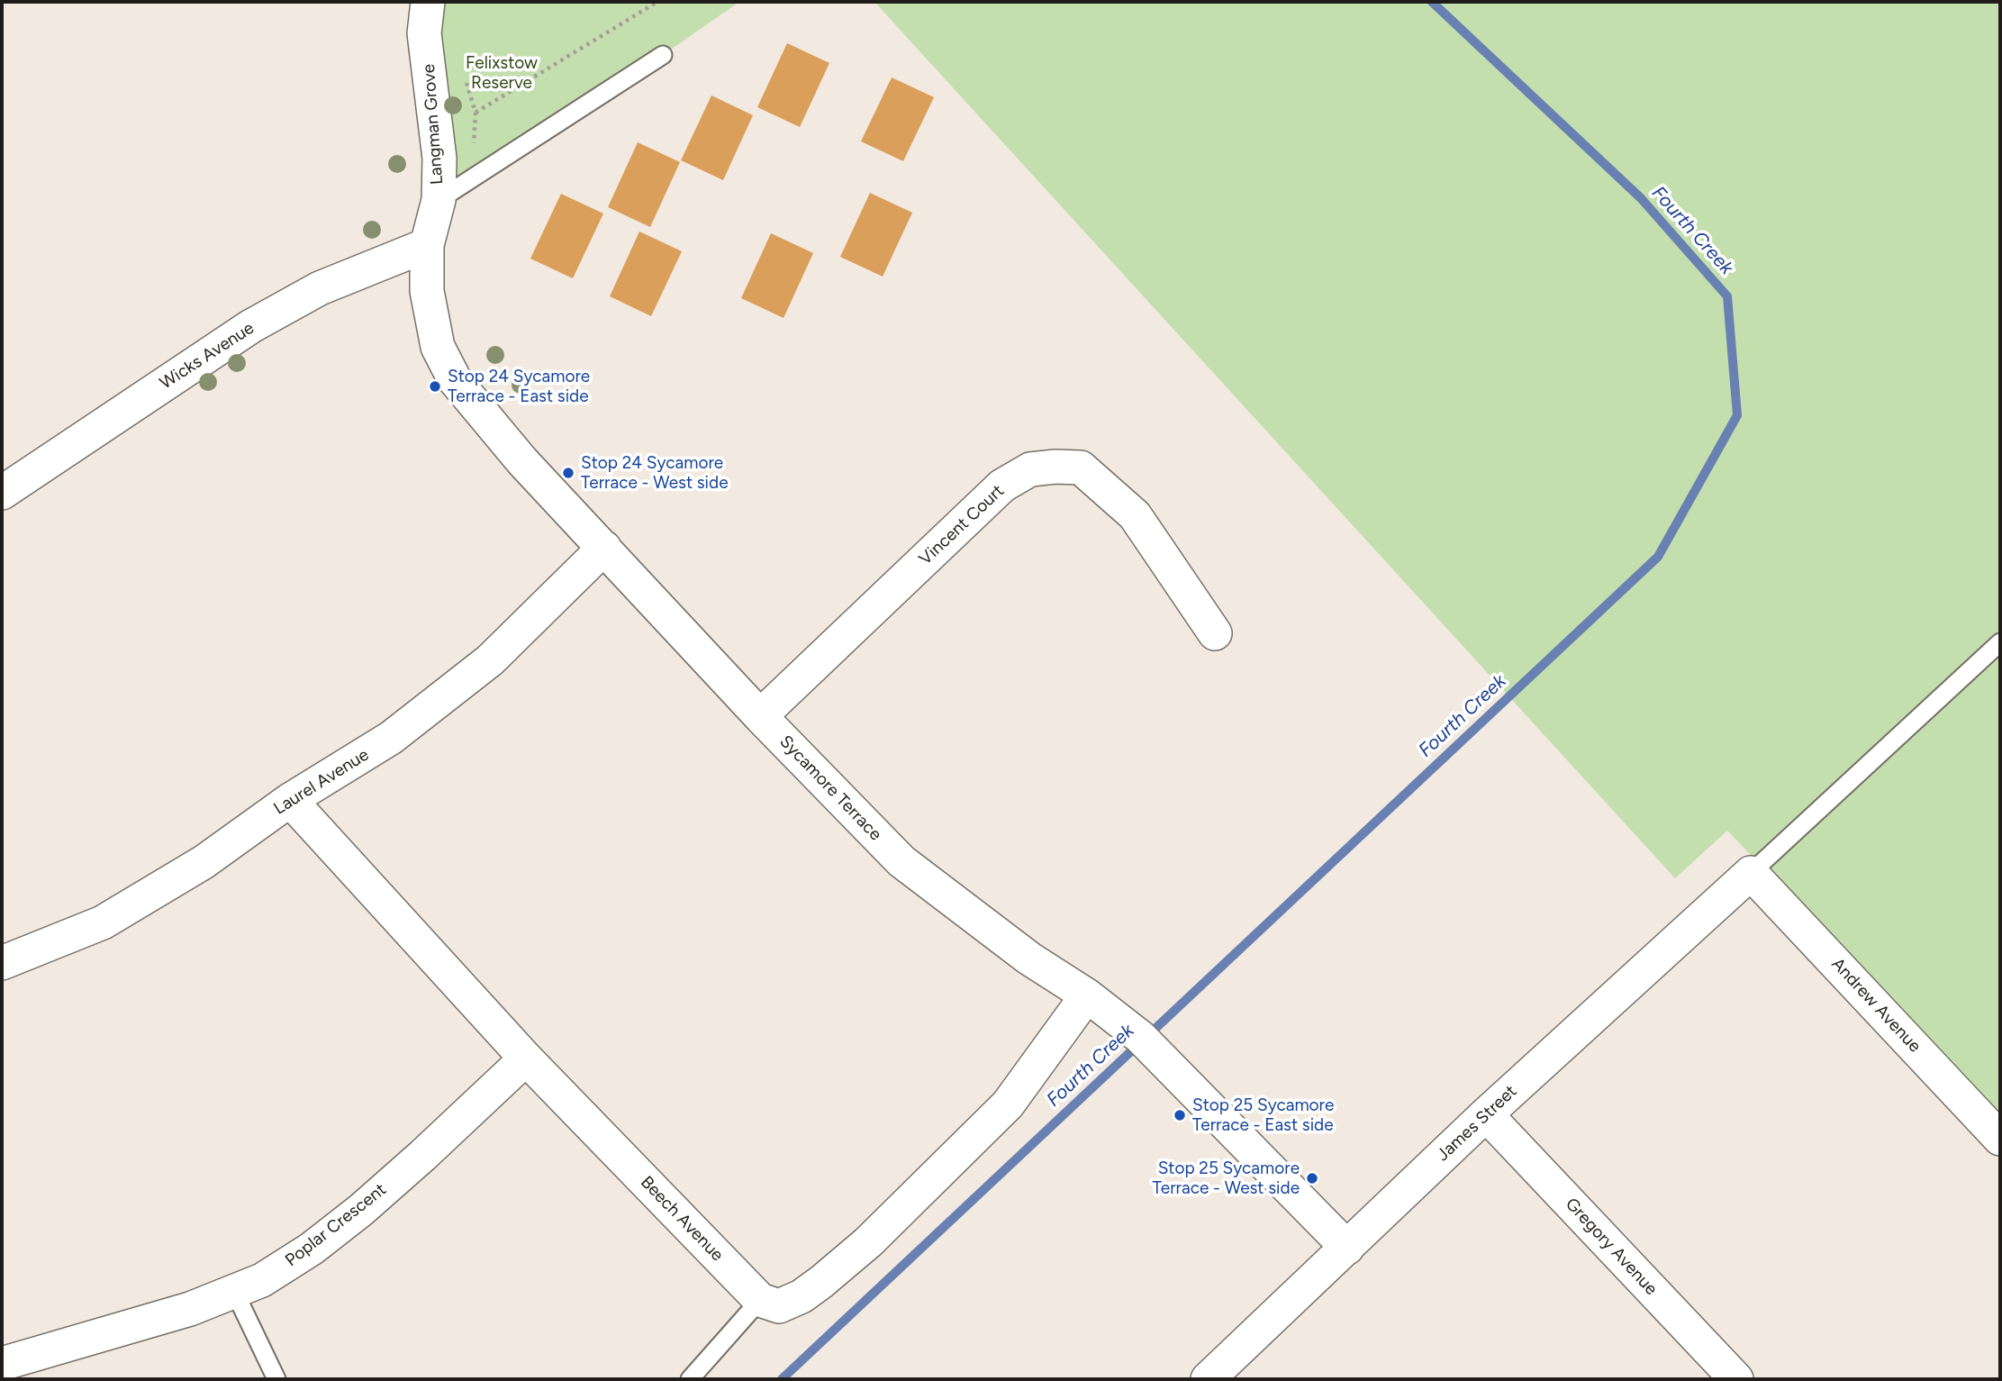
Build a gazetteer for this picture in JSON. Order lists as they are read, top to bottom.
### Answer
{
  "streets": {
    "street": [
      "Langman Grove",
      "Wicks Avenue",
      "Vincent Court",
      "Laurel Avenue",
      "Sycamore Terrace",
      "Andrew Avenue",
      "James Street",
      "Beech Avenue",
      "Poplar Crescent",
      "Gregory Avenue"
    ]
  },
  "crossings": [
    ["Langman Grove", "Wicks Avenue"],
    ["Langman Grove", "Sycamore Terrace"],
    ["Wicks Avenue", "Sycamore Terrace"],
    ["Vincent Court", "Sycamore Terrace"],
    ["Laurel Avenue", "Sycamore Terrace"],
    ["Laurel Avenue", "Beech Avenue"],
    ["Sycamore Terrace", "James Street"],
    ["Andrew Avenue", "James Street"],
    ["James Street", "Gregory Avenue"],
    ["Beech Avenue", "Poplar Crescent"]
  ],
  "water": ["Fourth Creek"],
  "parks": ["Felixstow Reserve"],
  "places": [
    "Stop 24 Sycamore Terrace - East side",
    "Stop 24 Sycamore Terrace - West side",
    "Stop 25 Sycamore Terrace - East side",
    "Stop 25 Sycamore Terrace - West side"
  ]
}
